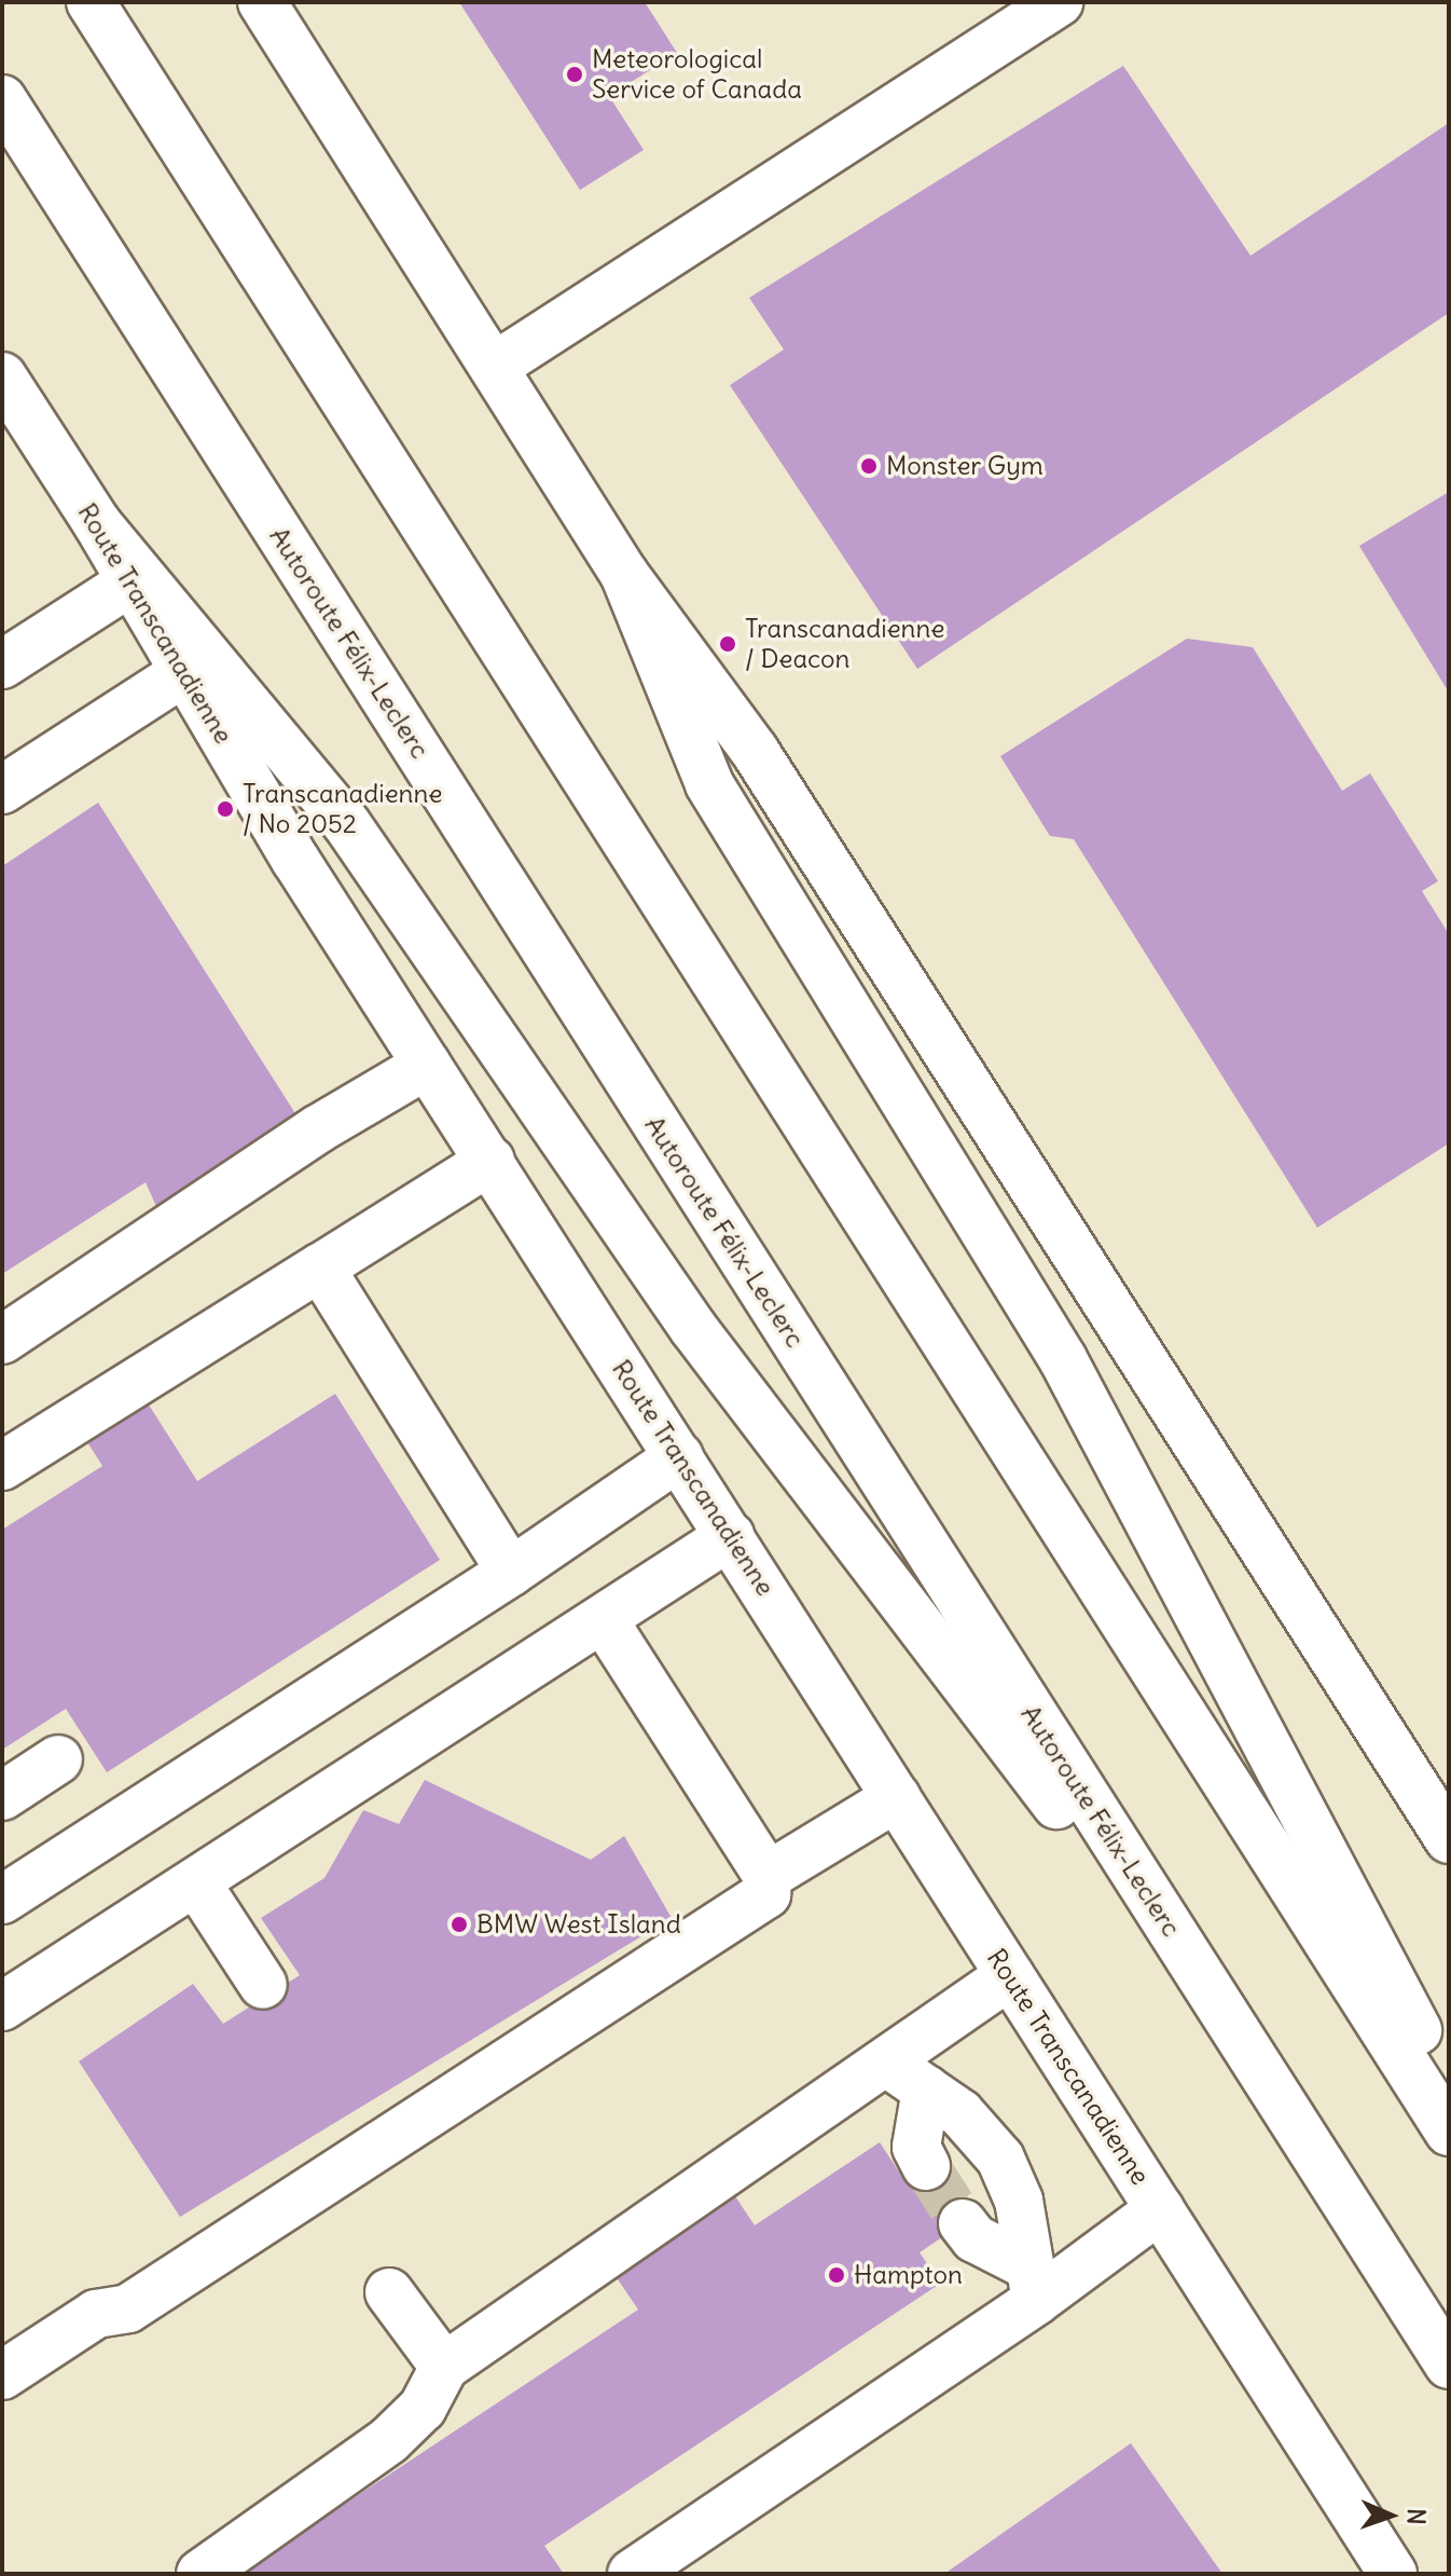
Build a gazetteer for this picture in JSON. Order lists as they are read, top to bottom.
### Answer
{
  "streets": {
    "main road": ["Route Transcanadienne", "Autoroute Félix-Leclerc"]
  },
  "places": [
    "Meteorological Service of Canada",
    "Monster Gym",
    "Transcanadienne / Deacon",
    "Transcanadienne / No 2052",
    "BMW West Island",
    "Hampton"
  ],
  "north": "right"
}
